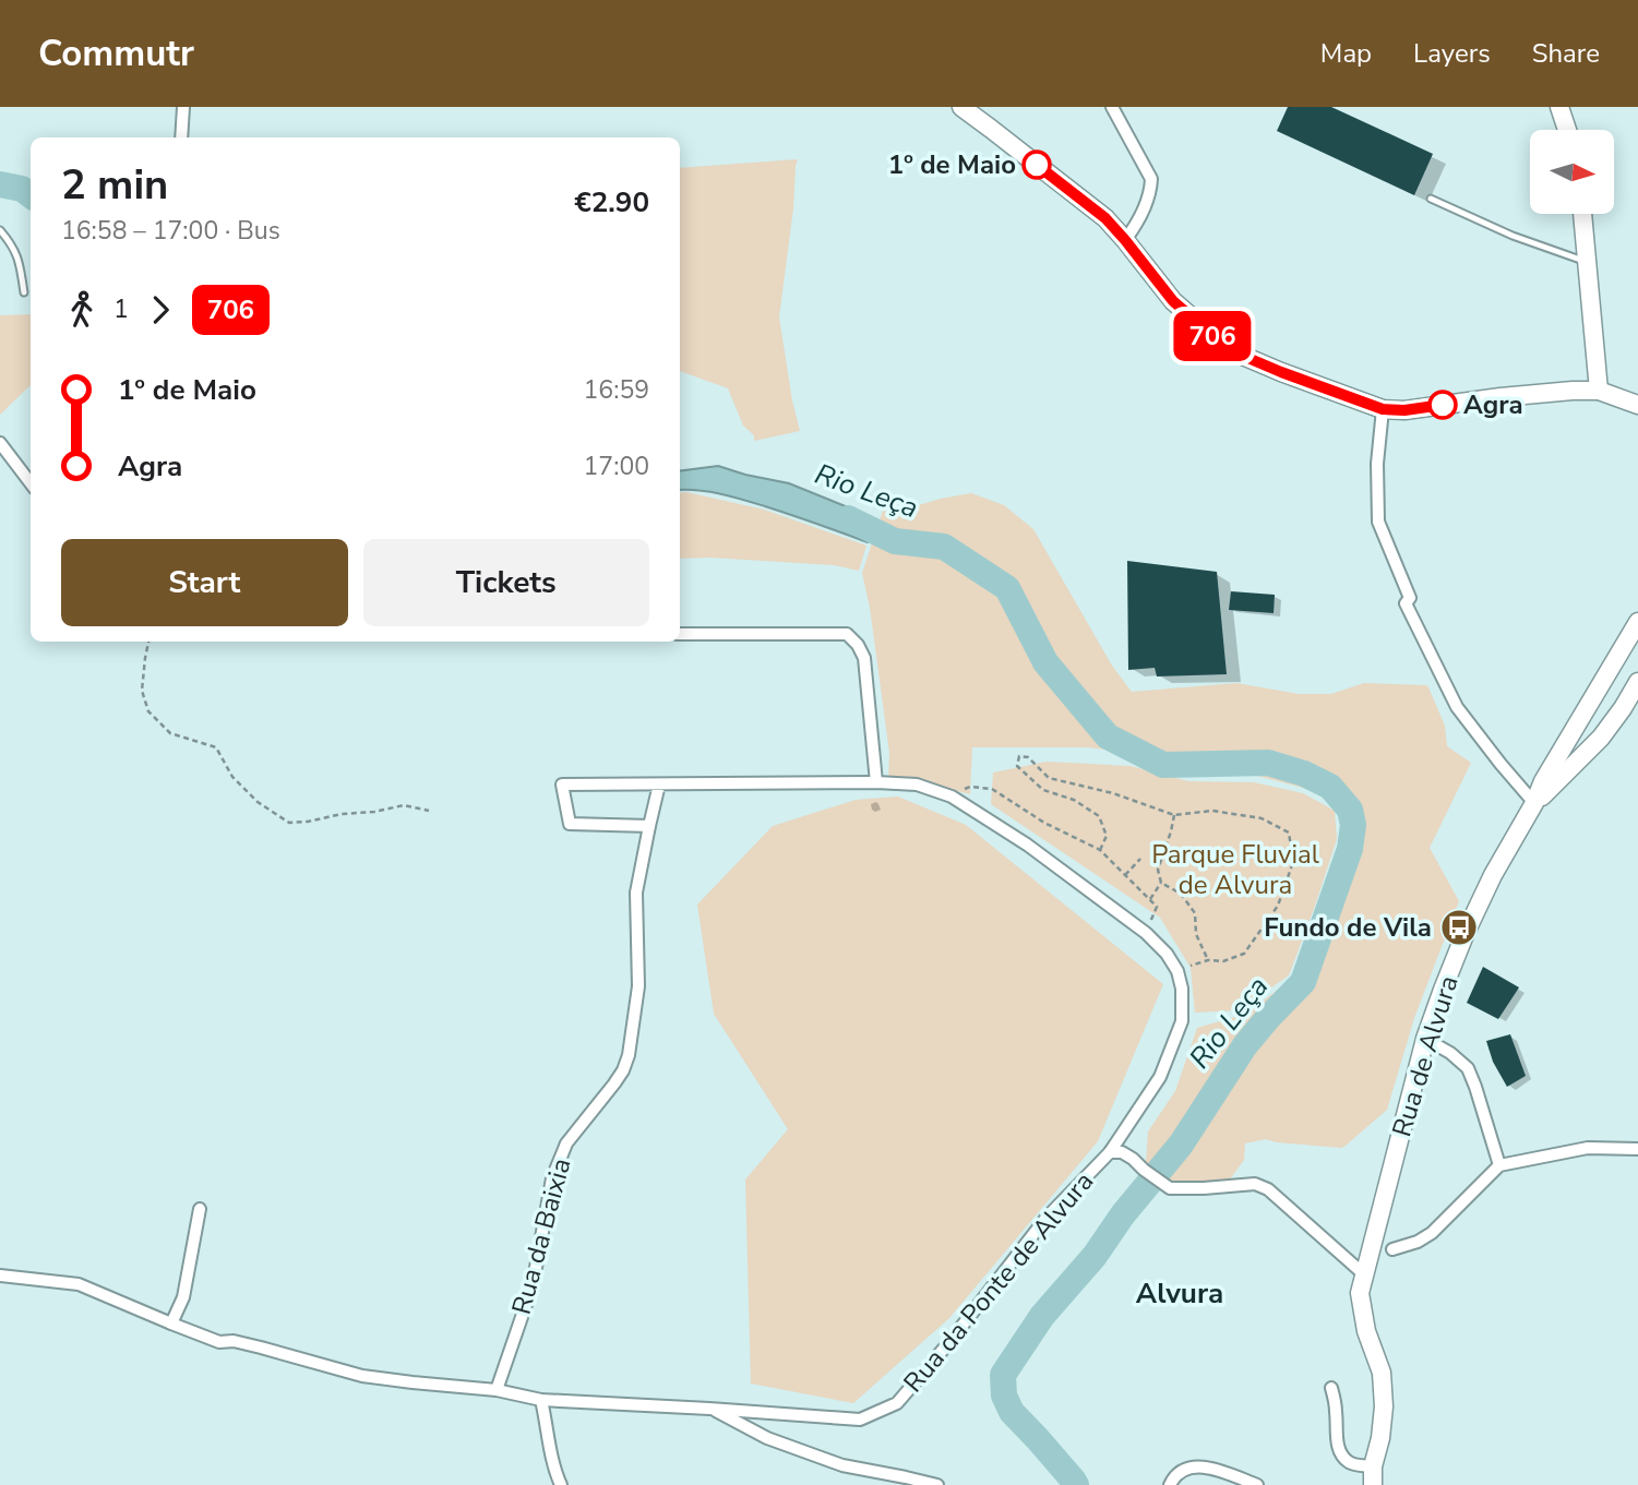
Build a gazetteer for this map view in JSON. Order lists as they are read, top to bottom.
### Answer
{
  "streets": {
    "street": ["Rua de Alvura", "Rua da Baixia", "Rua da Ponte de Alvura"]
  },
  "crossings": [
    ["Rua de Alvura", "Rua da Ponte de Alvura"],
    ["Rua da Baixia", "Rua da Ponte de Alvura"]
  ],
  "districts": ["Alvura"],
  "water": ["Rio Leça"],
  "parks": ["Parque Fluvial de Alvura"],
  "places": {
    "other": ["1º de Maio", "Agra"],
    "bus stop": ["Fundo de Vila"]
  },
  "lines": ["bus line 706"],
  "north": "right",
  "page": {
    "header": "Commutr",
    "nav": ["Map", "Layers", "Share"],
    "on_map": "706",
    "heading": ["2 min", "16:58 – 17:00 · Bus", "€2.90"],
    "legs": ["1", "706"],
    "list": [
      {
        "name": "1º de Maio",
        "value": "16:59"
      },
      {
        "name": "Agra",
        "value": "17:00"
      }
    ],
    "buttons": ["Start", "Tickets"]
  }
}
